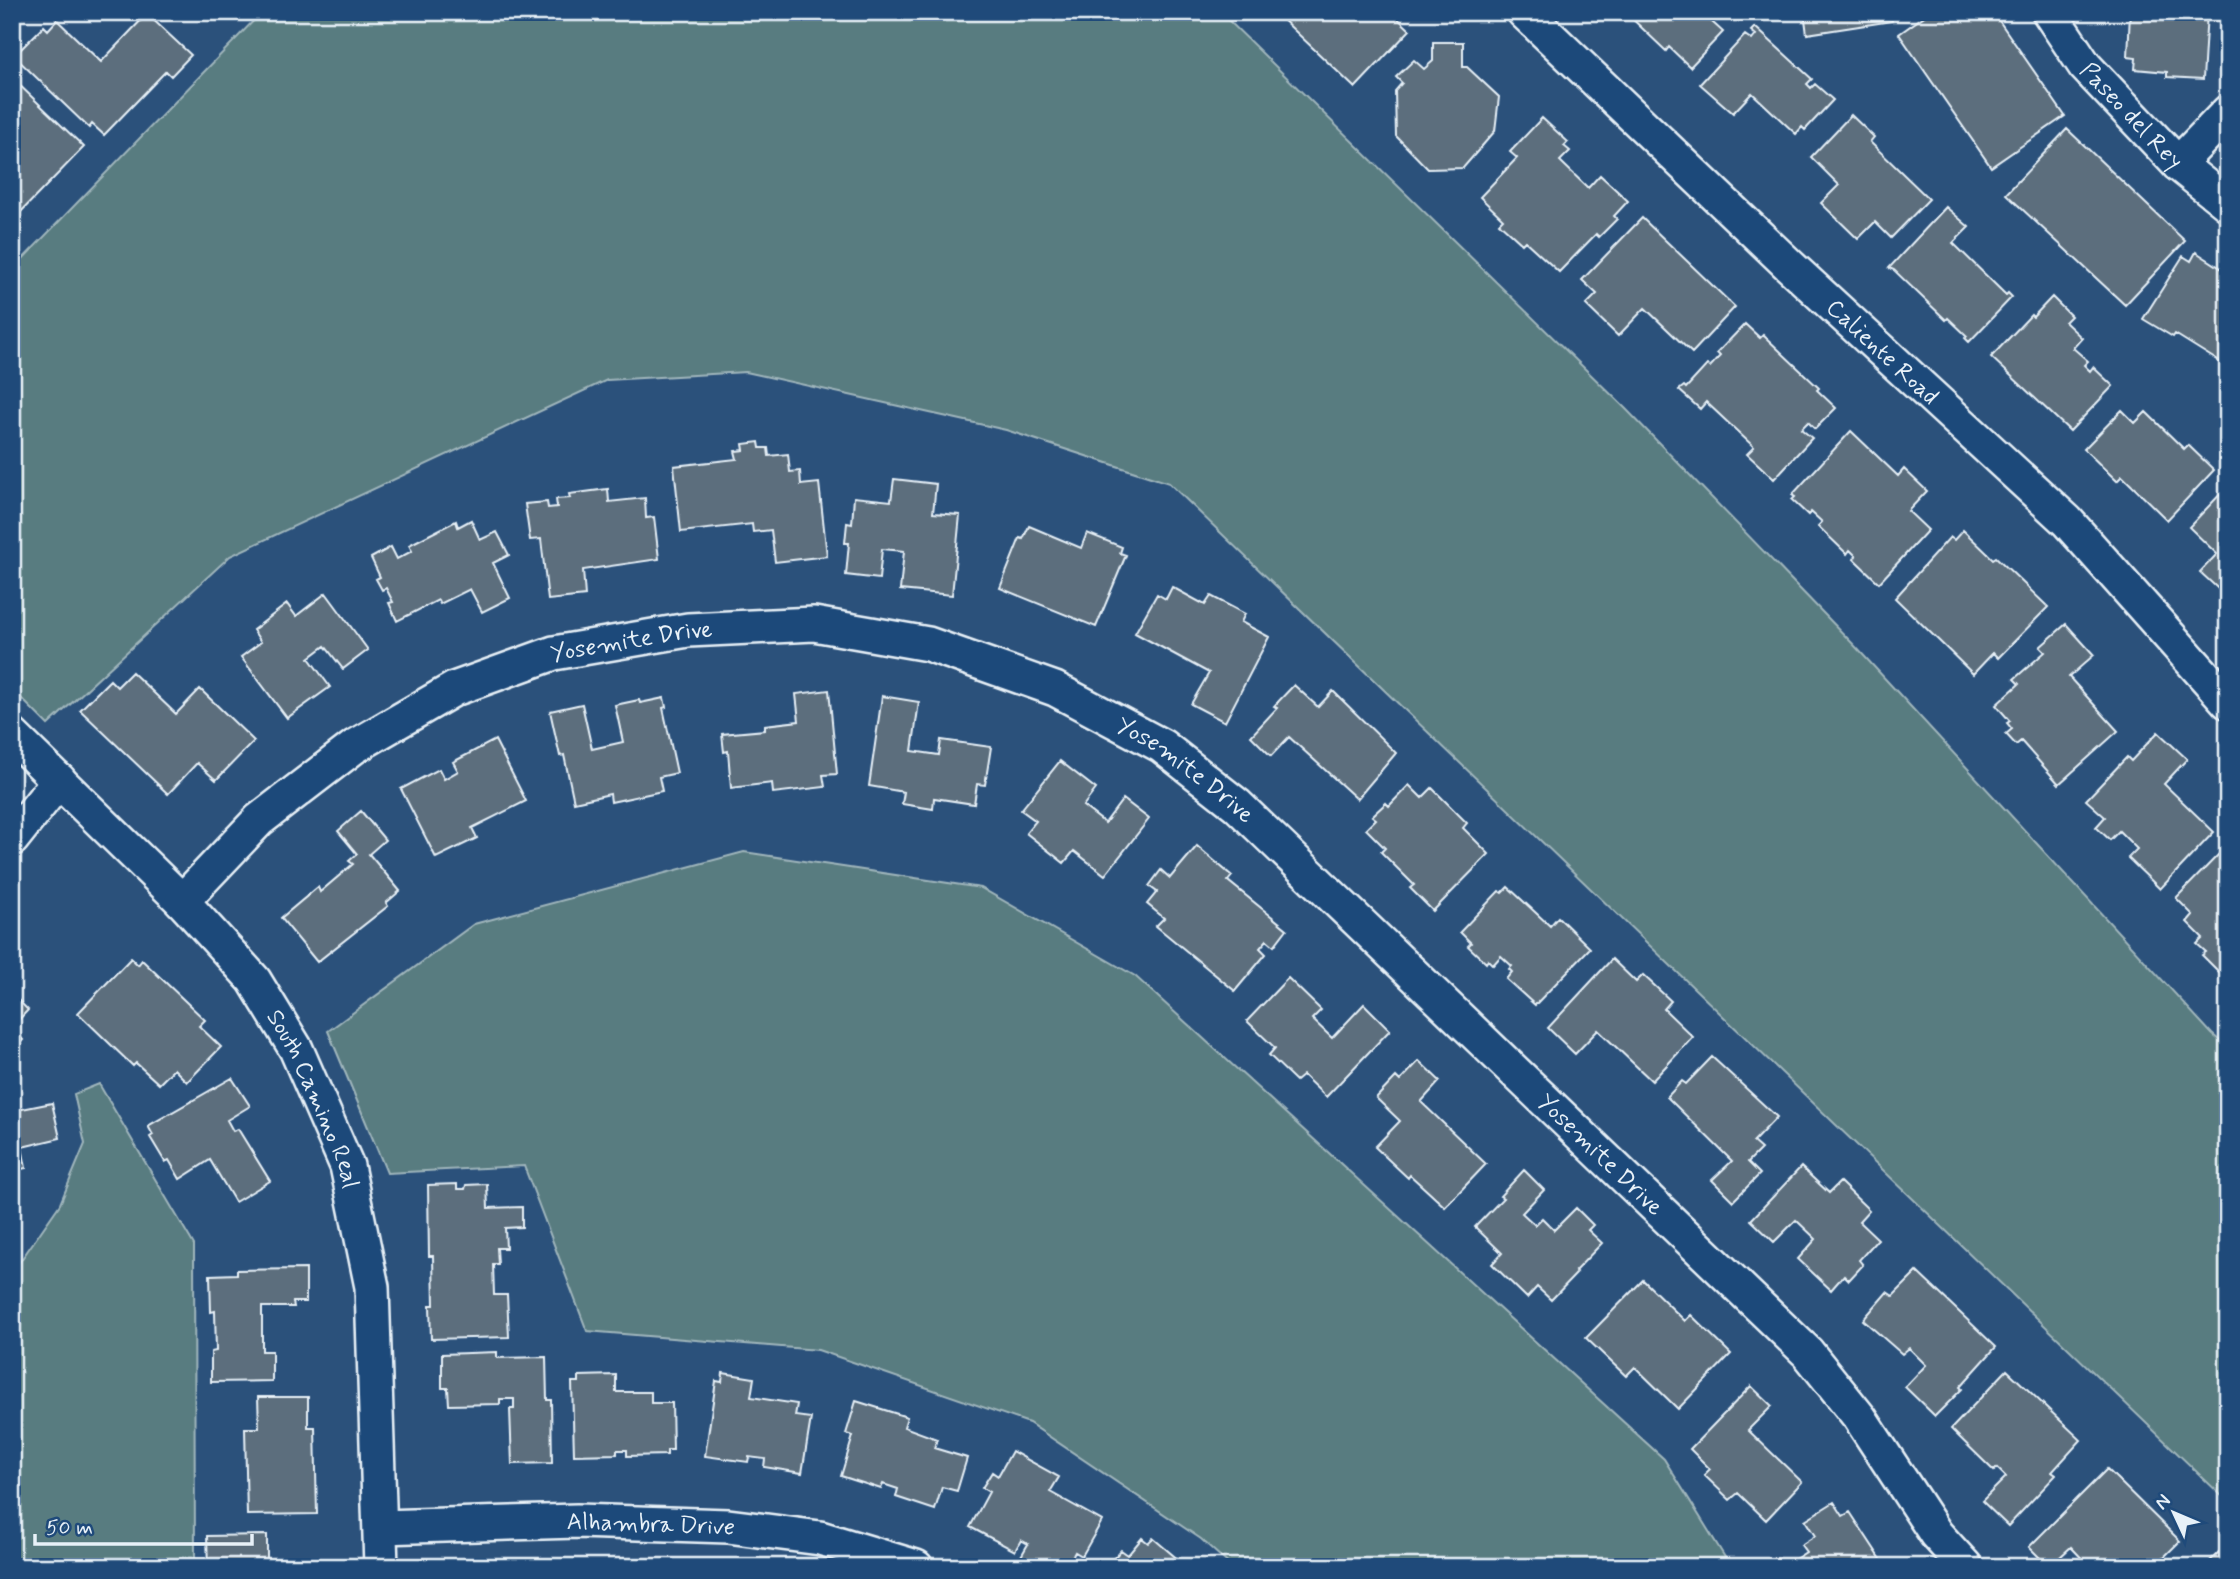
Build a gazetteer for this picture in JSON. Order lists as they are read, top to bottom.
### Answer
{
  "streets": {
    "street": [
      "Paseo del Rey",
      "Caliente Road",
      "Yosemite Drive",
      "South Camino Real",
      "Alhambra Drive"
    ]
  },
  "crossings": [
    ["Yosemite Drive", "South Camino Real"],
    ["South Camino Real", "Alhambra Drive"]
  ],
  "scale_bar": "50 m",
  "north": "top left"
}
